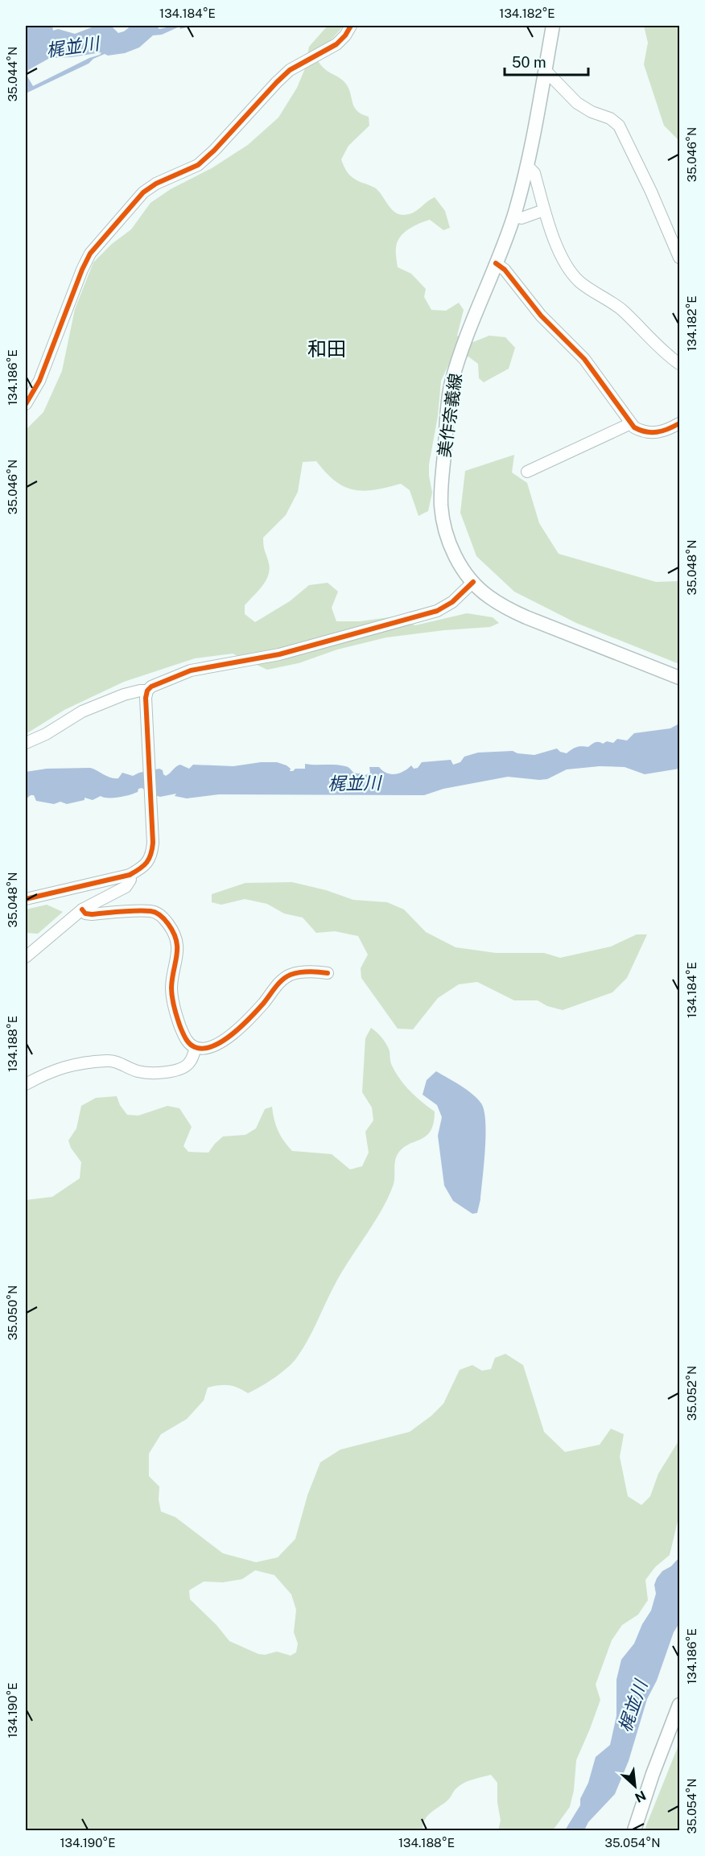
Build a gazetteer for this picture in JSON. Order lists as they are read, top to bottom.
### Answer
{
  "streets": {
    "main road": ["美作奈義線"]
  },
  "districts": ["和田"],
  "water": ["梶並川"],
  "scale_bar": "50 m",
  "north": "bottom right",
  "coordinates": [
    "134.184°E",
    "134.182°E",
    "35.044°N",
    "35.046°N",
    "134.186°E",
    "35.048°N",
    "134.188°E",
    "35.050°N",
    "35.052°N",
    "134.190°E",
    "35.054°N"
  ]
}
